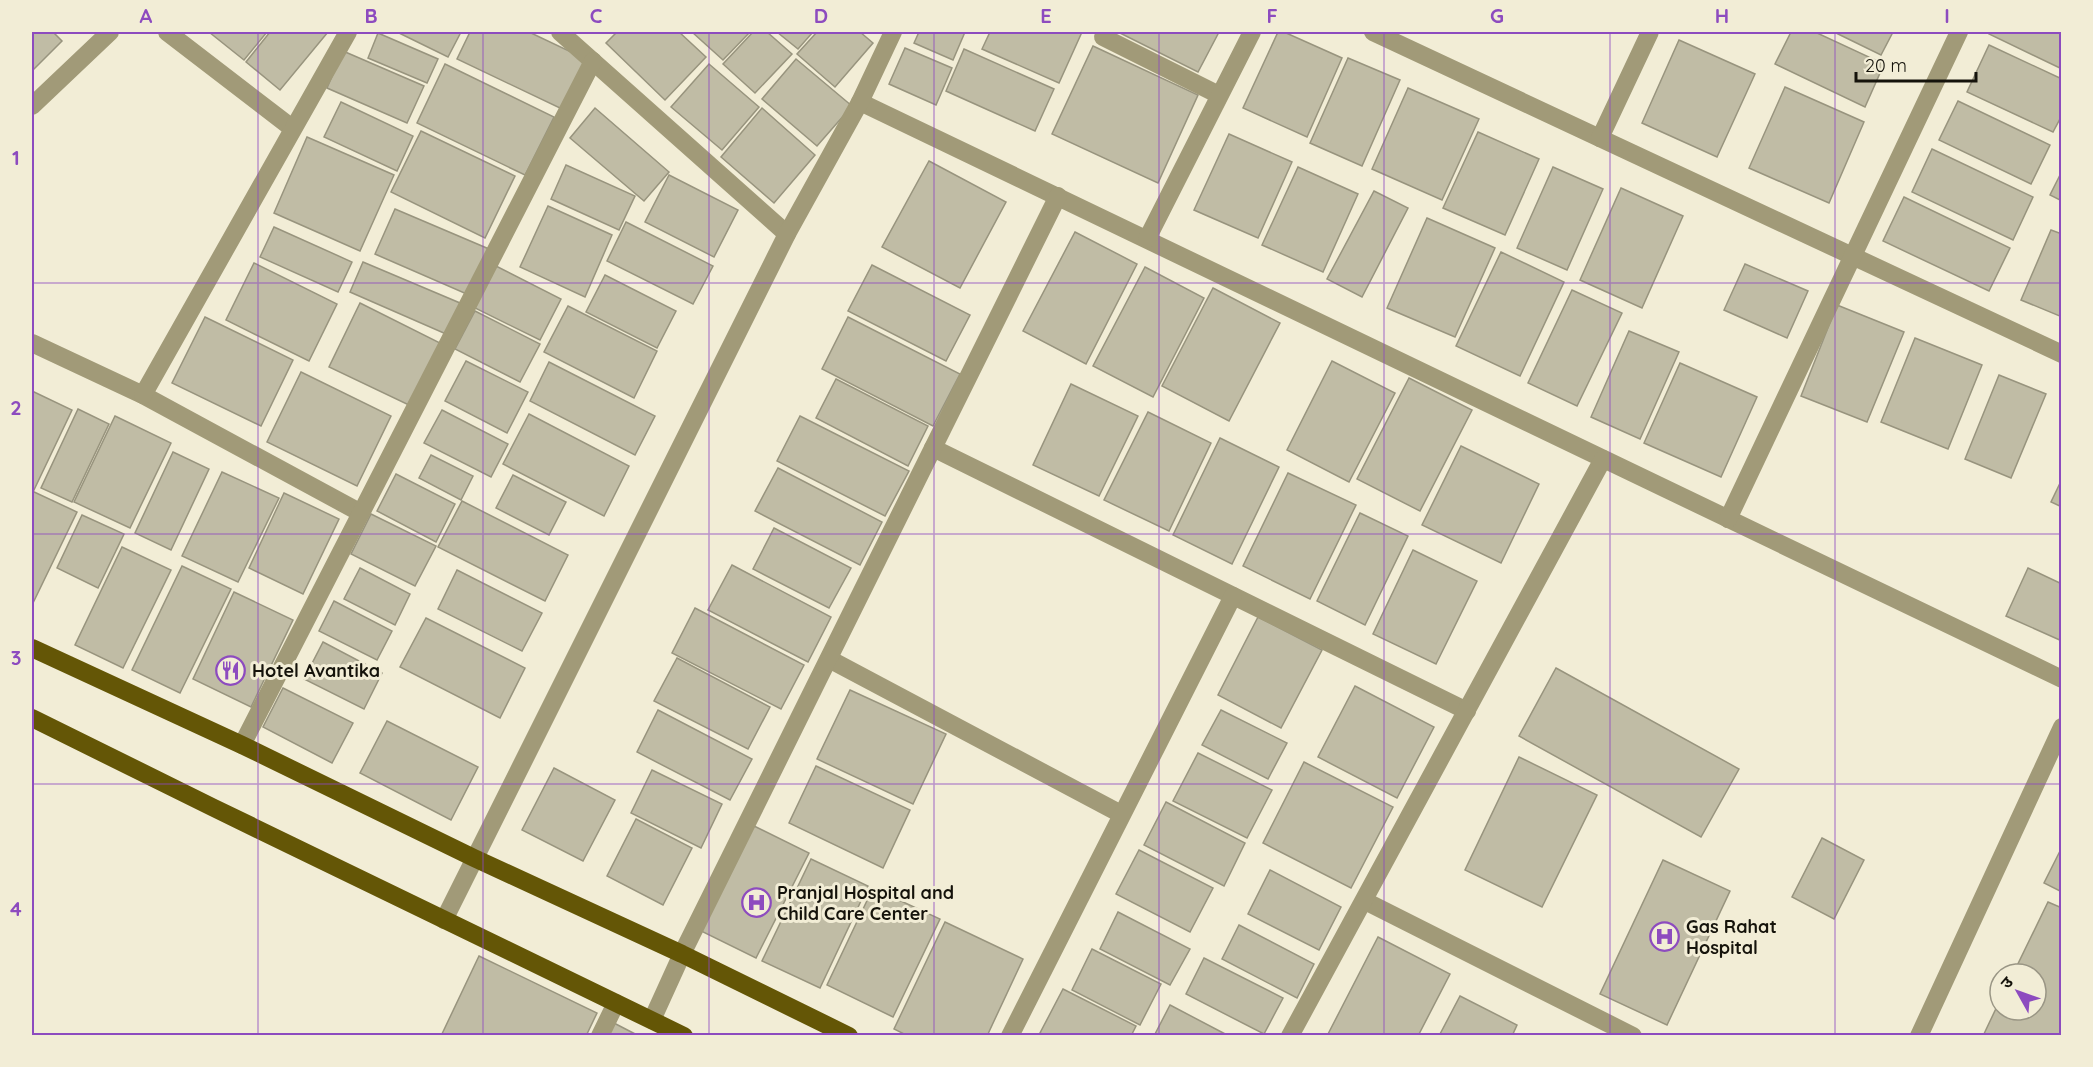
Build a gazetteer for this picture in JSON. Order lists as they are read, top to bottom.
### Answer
{
  "places": {
    "restaurant": ["Hotel Avantika"],
    "hospital": ["Pranjal Hospital and Child Care Center", "Gas Rahat Hospital"]
  },
  "scale_bar": "20 m",
  "north": "top left",
  "grid": {
    "columns": [
      "A",
      "B",
      "C",
      "D",
      "E",
      "F",
      "G",
      "H",
      "I"
    ],
    "rows": [
      "1",
      "2",
      "3",
      "4"
    ]
  }
}
